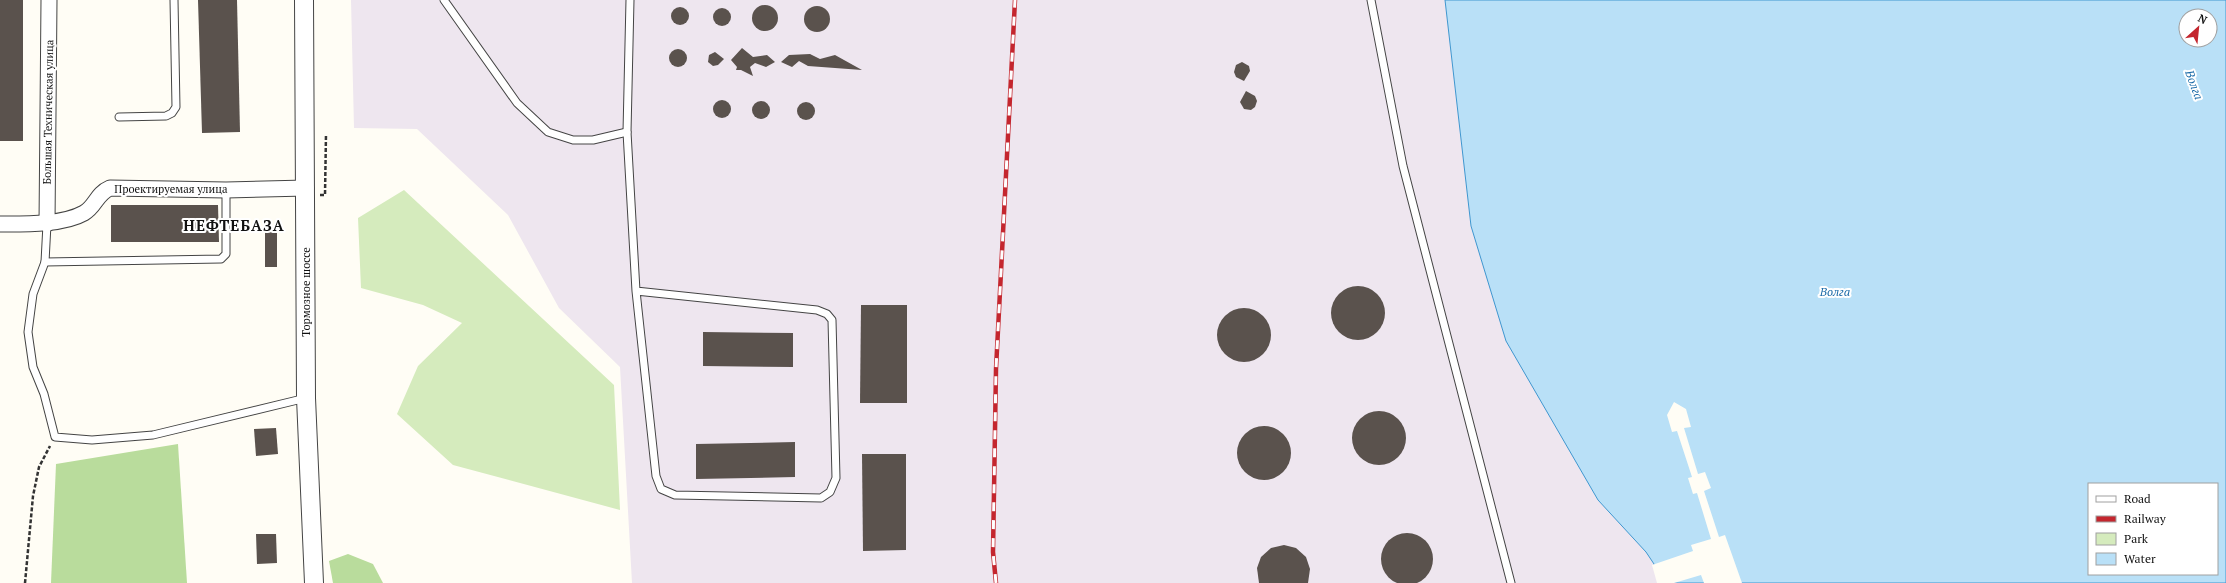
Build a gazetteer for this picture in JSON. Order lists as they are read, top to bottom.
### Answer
{
  "streets": {
    "street": ["Большая Техническая улица", "Проектируемая улица", "Тормозное шоссе"]
  },
  "crossings": [
    ["Большая Техническая улица", "Проектируемая улица"],
    ["Проектируемая улица", "Тормозное шоссе"]
  ],
  "districts": ["НЕФТЕБАЗА"],
  "water": ["Волга"],
  "legend": [
    "Road",
    "Railway",
    "Park",
    "Water"
  ],
  "north": "top right"
}
